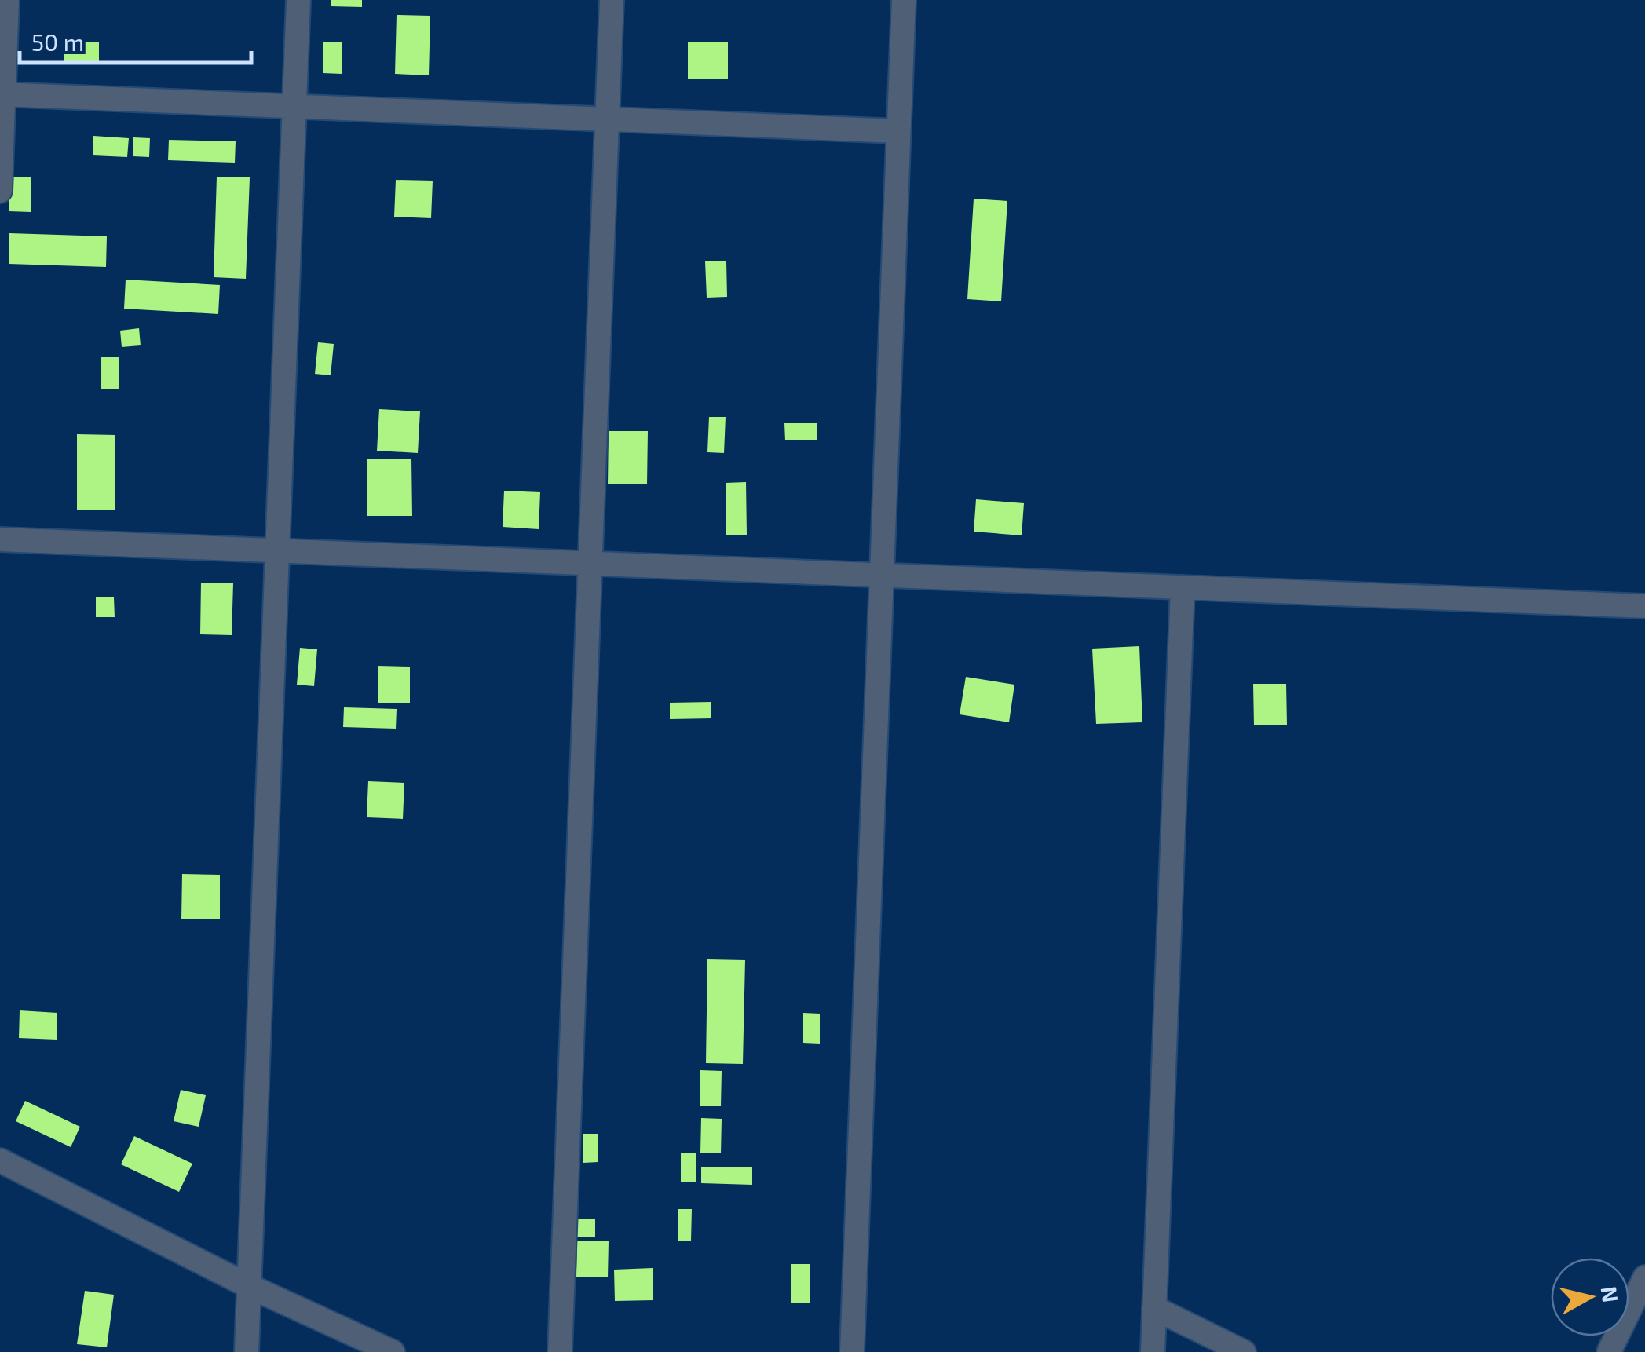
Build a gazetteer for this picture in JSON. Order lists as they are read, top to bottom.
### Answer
{
  "scale_bar": "50 m",
  "north": "right"
}
